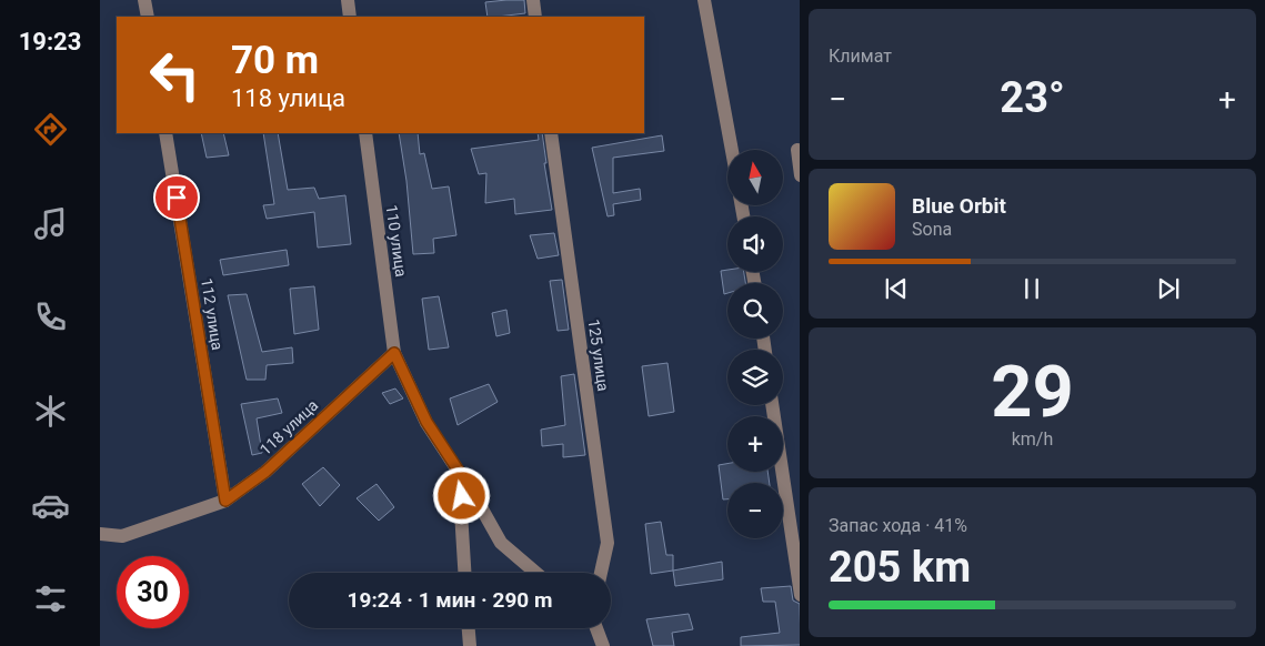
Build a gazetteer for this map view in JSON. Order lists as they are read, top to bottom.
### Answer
{
  "streets": {
    "street": [
      "110 улица",
      "112 улица",
      "125 улица",
      "118 улица"
    ]
  },
  "crossings": [
    ["110 улица", "118 улица"],
    ["112 улица", "118 улица"]
  ],
  "north": "top",
  "page": {
    "tabs": "19:23",
    "tile": [
      "Климат",
      ["29", "km/h"],
      ["Запас хода · 41%", "205 km"]
    ],
    "turn": ["70 m", "118 улица"],
    "heat": ["−", "23°", "+"],
    "map_buttons": ["+", "−"],
    "song": ["Blue Orbit", "Sona"],
    "limit": "30",
    "trip": "19:24 · 1 мин · 290 m"
  }
}
